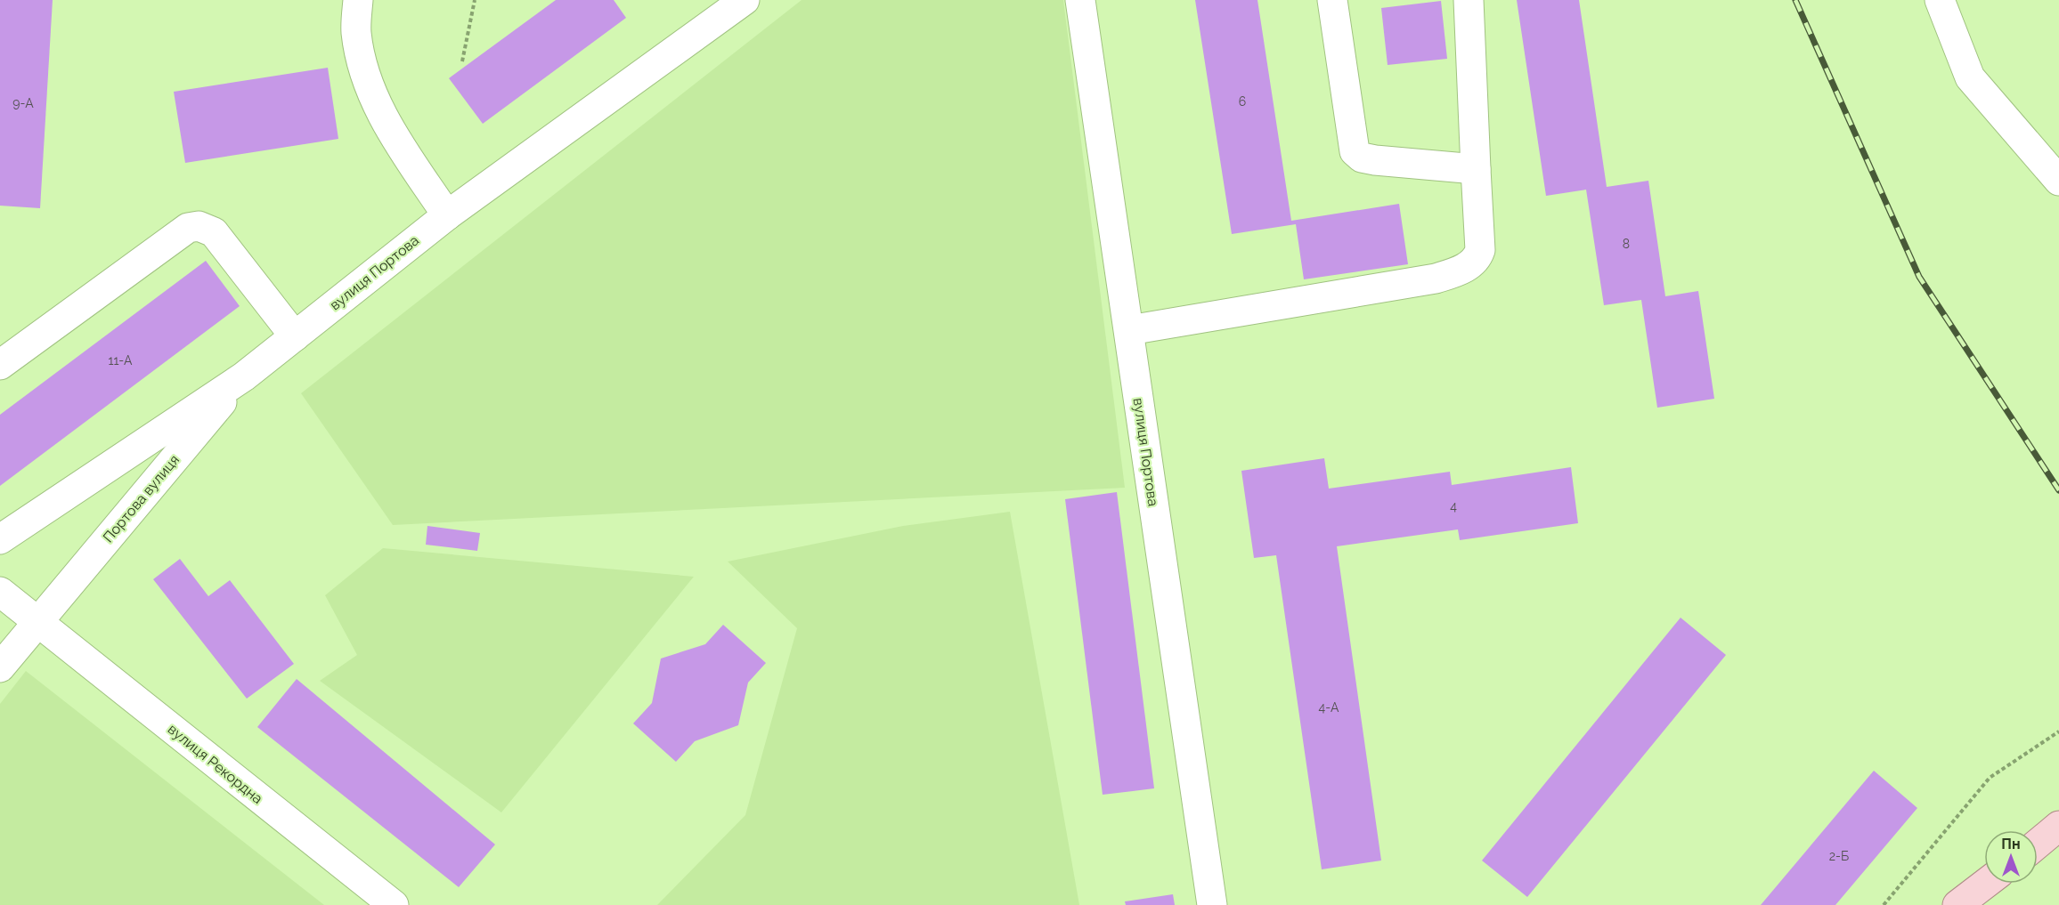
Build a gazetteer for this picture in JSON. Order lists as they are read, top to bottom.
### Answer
{
  "streets": {
    "street": ["вулиця Портова", "Портова вулиця", "вулиця Рекордна"]
  },
  "crossings": [
    ["вулиця Портова", "Портова вулиця"],
    ["Портова вулиця", "вулиця Рекордна"]
  ],
  "house_numbers": [
    "6",
    "9-А",
    "8",
    "11-А",
    "4",
    "4-А",
    "2-Б"
  ],
  "north": "top"
}
